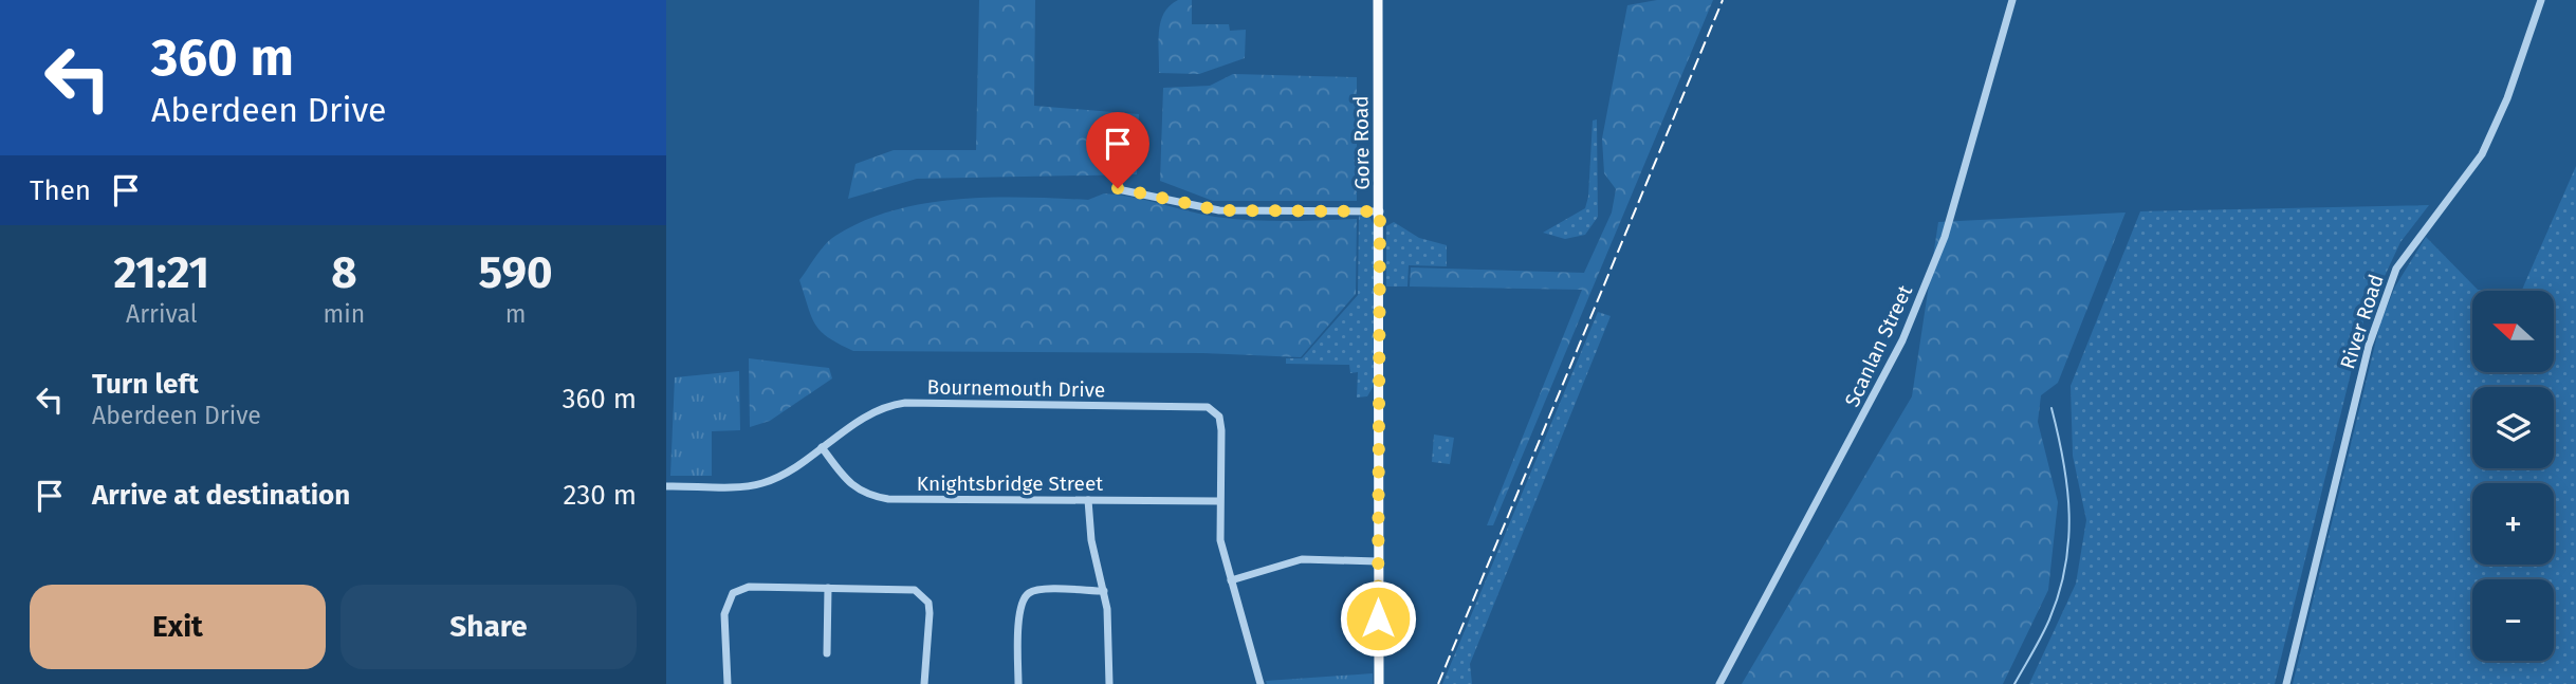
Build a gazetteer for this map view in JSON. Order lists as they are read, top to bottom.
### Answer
{
  "streets": {
    "main road": ["Gore Road"],
    "street": [
      "River Road",
      "Scanlan Street",
      "Bournemouth Drive",
      "Knightsbridge Street"
    ]
  },
  "crossings": [
    ["Bournemouth Drive", "Knightsbridge Street"]
  ],
  "north": "left",
  "page": {
    "turn": ["360 m", "Aberdeen Drive"],
    "then": "Then",
    "eta": [
      "21:21",
      "Arrival",
      "8",
      "min",
      "590",
      "m"
    ],
    "map_buttons": ["+", "−"],
    "list": [
      {
        "name": "Turn left",
        "note": "Aberdeen Drive",
        "value": "360 m"
      },
      {
        "name": "Arrive at destination",
        "value": "230 m"
      }
    ],
    "buttons": ["Exit", "Share"]
  }
}
